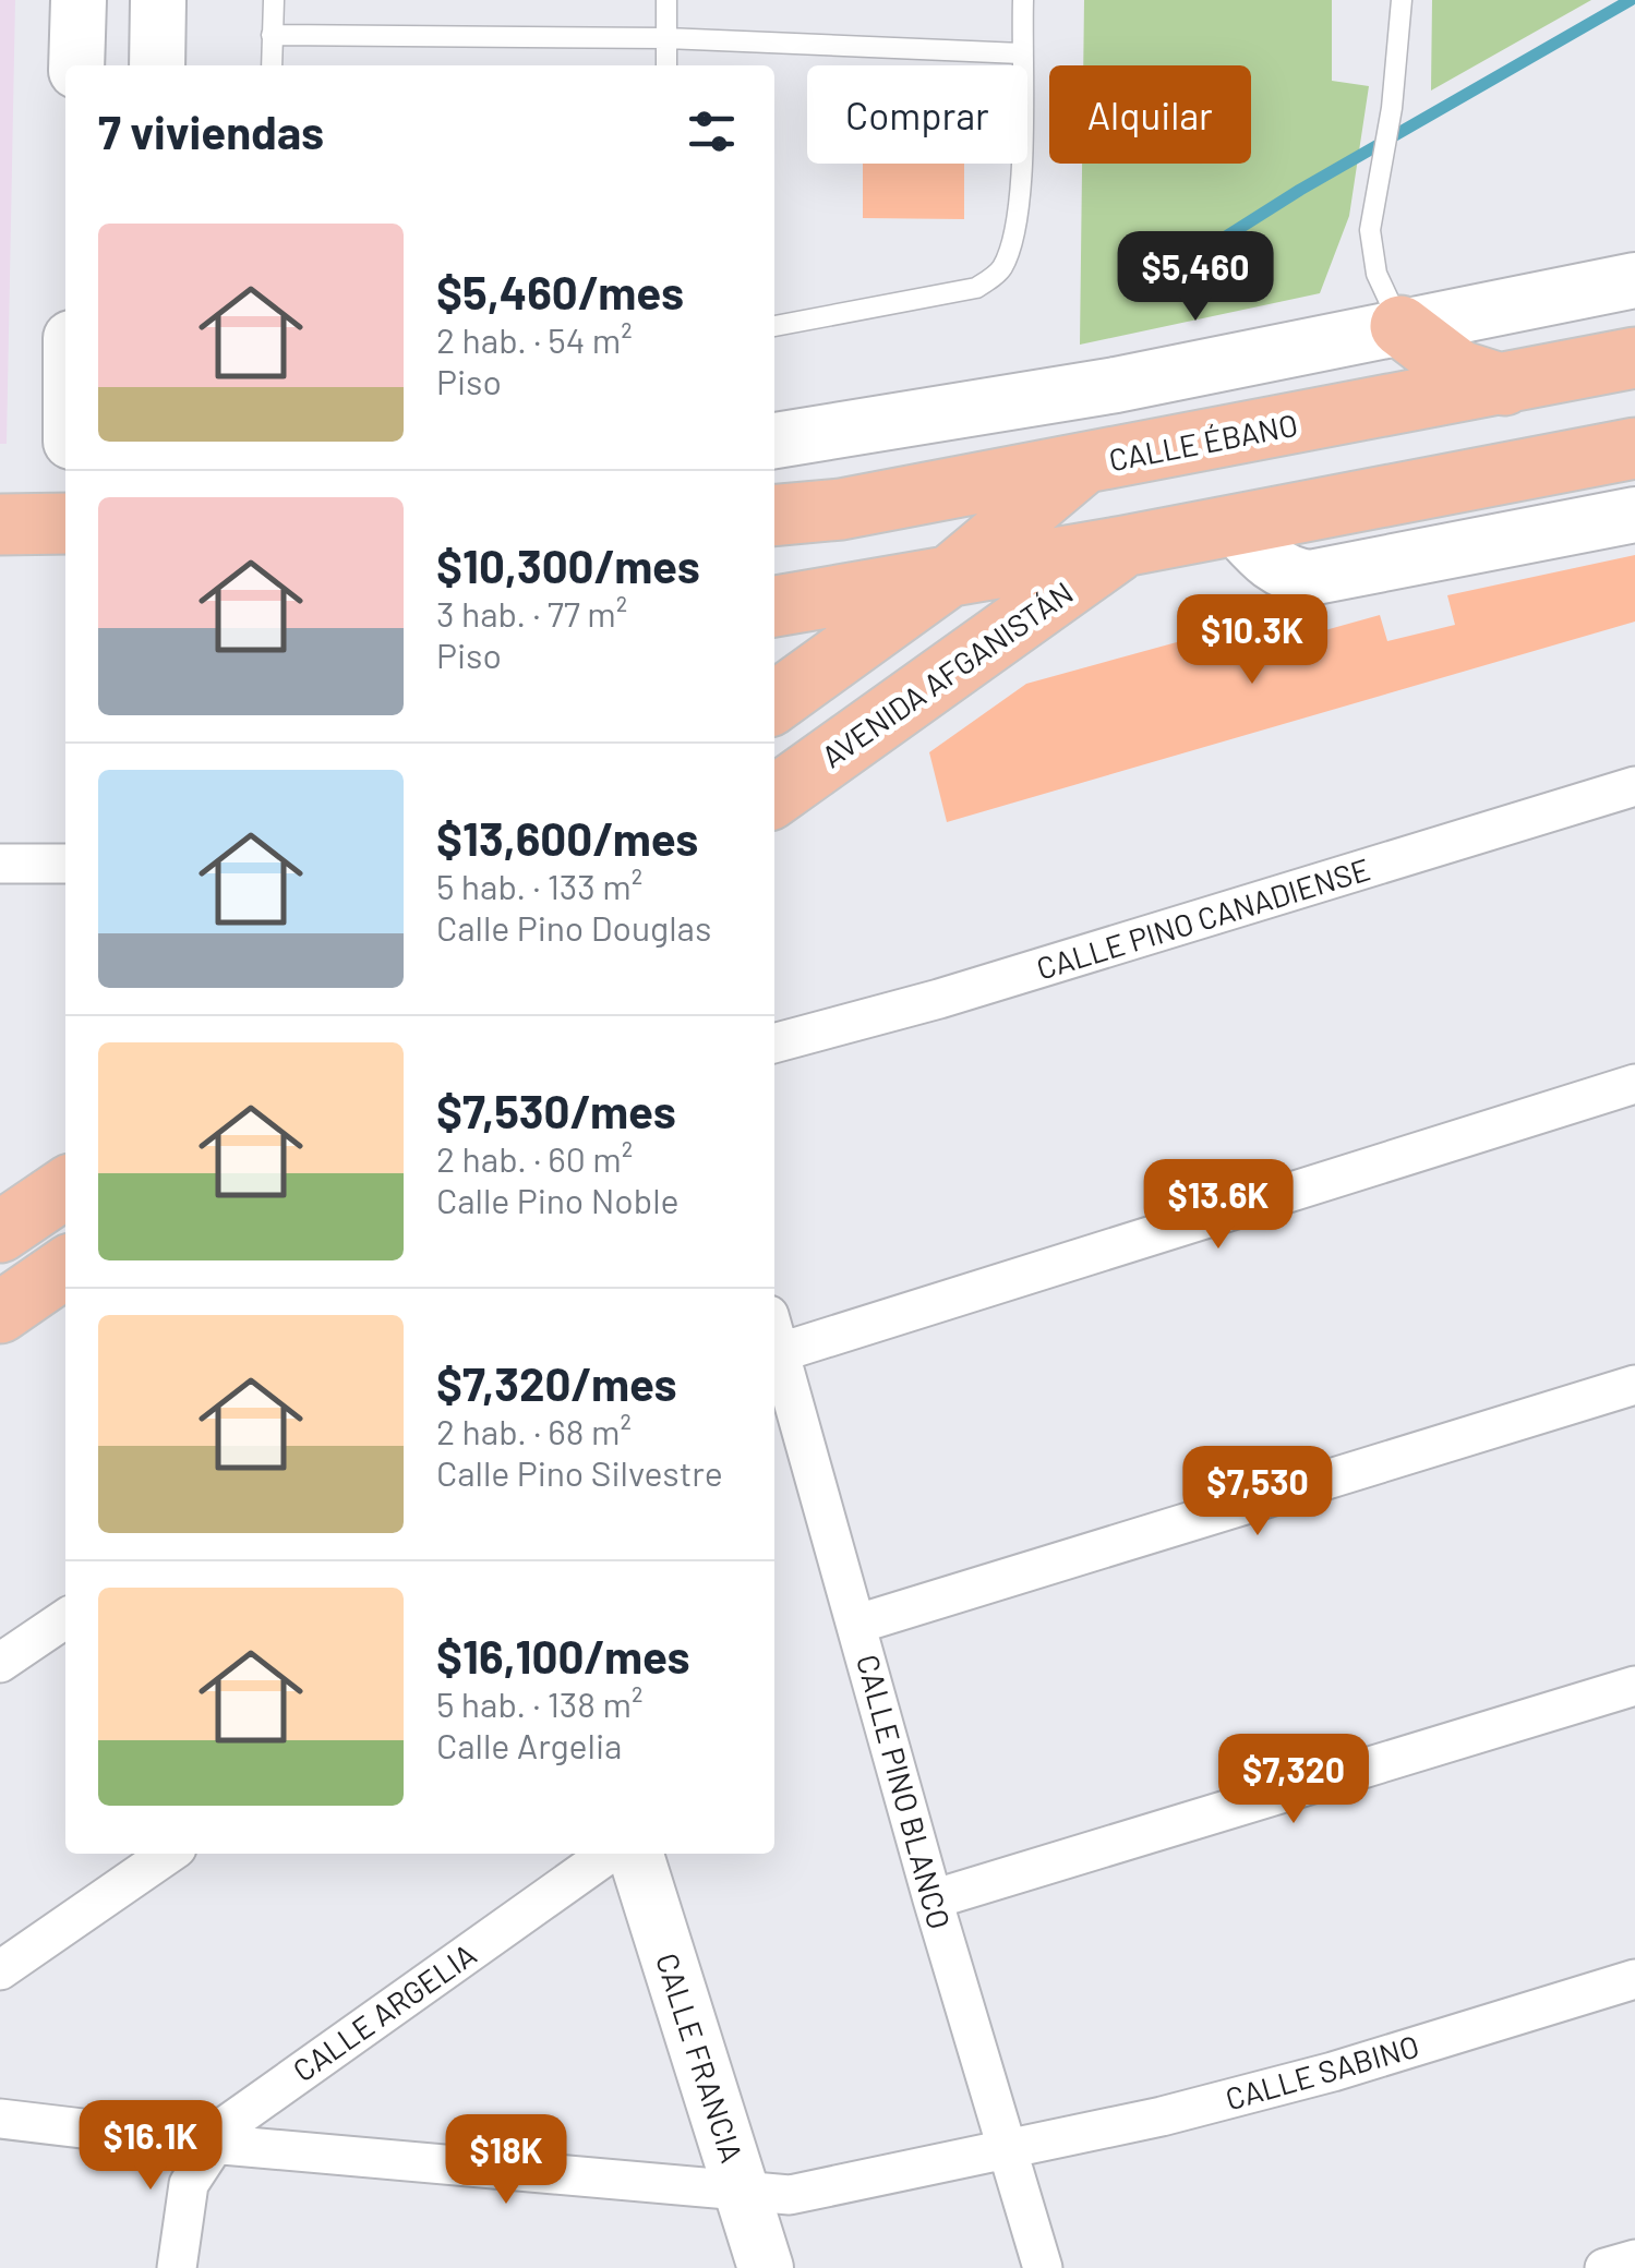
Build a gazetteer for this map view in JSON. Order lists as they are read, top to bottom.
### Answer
{
  "streets": {
    "main road": ["CALLE ÉBANO", "AVENIDA AFGANISTÁN"],
    "street": [
      "CALLE PINO CANADIENSE",
      "CALLE PINO BLANCO",
      "CALLE ARGELIA",
      "CALLE FRANCIA",
      "CALLE SABINO"
    ]
  },
  "crossings": [
    ["CALLE PINO BLANCO", "CALLE SABINO"],
    ["CALLE ARGELIA", "CALLE SABINO"],
    ["CALLE FRANCIA", "CALLE SABINO"]
  ],
  "page": {
    "chip": ["Comprar", "Alquilar"],
    "heading": "7 viviendas",
    "list": [
      {
        "name": "$5,460/mes",
        "note": "2 hab. · 54 m² · Piso"
      },
      {
        "name": "$10,300/mes",
        "note": "3 hab. · 77 m² · Piso"
      },
      {
        "name": "$13,600/mes",
        "note": "5 hab. · 133 m² · Calle Pino Douglas"
      },
      {
        "name": "$7,530/mes",
        "note": "2 hab. · 60 m² · Calle Pino Noble"
      },
      {
        "name": "$7,320/mes",
        "note": "2 hab. · 68 m² · Calle Pino Silvestre"
      },
      {
        "name": "$16,100/mes",
        "note": "5 hab. · 138 m² · Calle Argelia"
      }
    ],
    "price": [
      "$5,460",
      "$10.3K",
      "$13.6K",
      "$7,530",
      "$7,320",
      "$16.1K",
      "$18K"
    ]
  }
}
